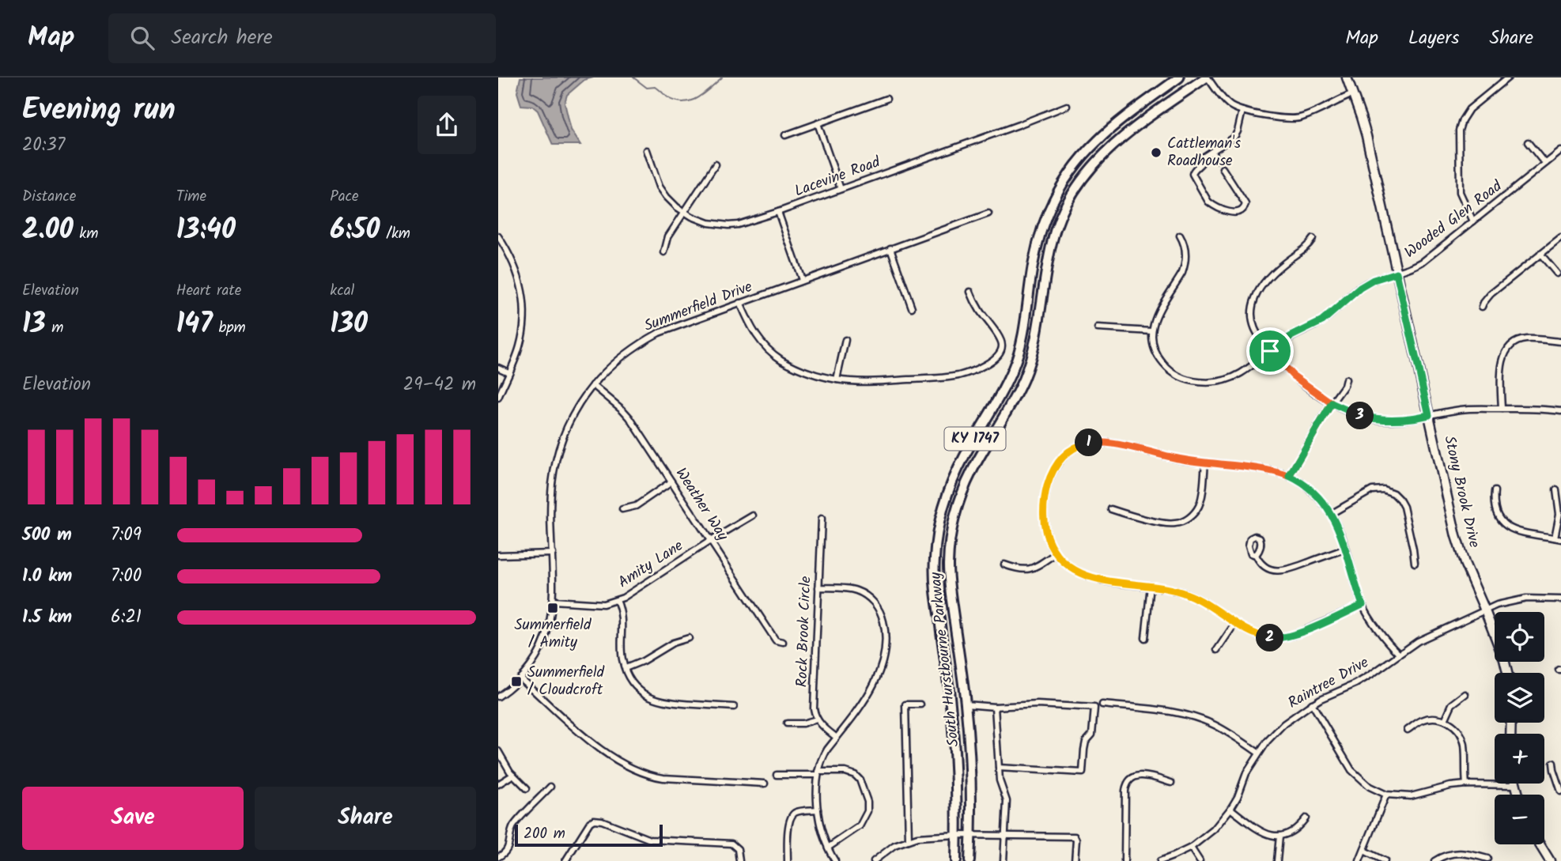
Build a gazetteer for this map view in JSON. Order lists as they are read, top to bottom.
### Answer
{
  "streets": {
    "main road": ["KY 1747", "South Hurstbourne Parkway"],
    "street": [
      "Lacevine Road",
      "Wooded Glen Road",
      "Summerfield Drive",
      "Stony Brook Drive",
      "Weather Way",
      "Amity Lane",
      "Rock Brook Circle",
      "Raintree Drive"
    ]
  },
  "crossings": [
    ["Wooded Glen Road", "Stony Brook Drive"],
    ["Summerfield Drive", "Weather Way"],
    ["Summerfield Drive", "Amity Lane"],
    ["Stony Brook Drive", "Raintree Drive"],
    ["Weather Way", "Amity Lane"]
  ],
  "places": {
    "other": ["Cattleman's Roadhouse"],
    "transit": ["Summerfield / Amity", "Summerfield / Cloudcroft"]
  },
  "scale_bar": "200 m",
  "page": {
    "header": "Map",
    "search": "Search here",
    "nav": ["Map", "Layers", "Share"],
    "heading": ["Evening run", "20:37"],
    "stats": [
      ["Distance", "2.00 km"],
      ["Time", "13:40"],
      ["Pace", "6:50 /km"],
      ["Elevation", "13 m"],
      ["Heart rate", "147 bpm"],
      ["kcal", "130"]
    ],
    "chart": ["Elevation", "29–42 m"],
    "pins": ["3", "1", "2"],
    "list": [
      {
        "name": "500 m",
        "note": "7:09"
      },
      {
        "name": "1.0 km",
        "note": "7:00"
      },
      {
        "name": "1.5 km",
        "note": "6:21"
      }
    ],
    "map_buttons": ["+", "−"],
    "buttons": ["Save", "Share"],
    "scale": "200 m"
  }
}
